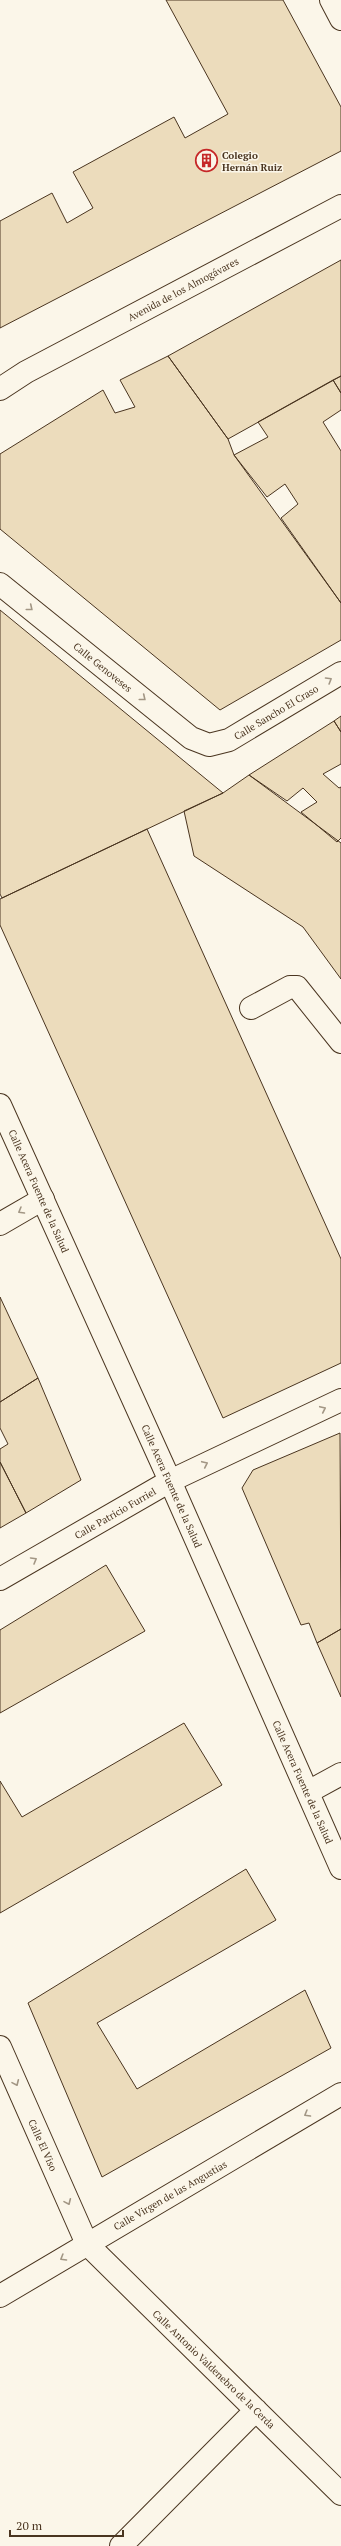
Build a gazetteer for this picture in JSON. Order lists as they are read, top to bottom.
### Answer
{
  "streets": {
    "street": [
      "Avenida de los Almogávares",
      "Calle Genoveses",
      "Calle Sancho El Craso",
      "Calle Acera Fuente de la Salud",
      "Calle Patricio Furriel",
      "Calle El Viso",
      "Calle Virgen de las Angustias",
      "Calle Antonio Valdenebro de la Cerda"
    ]
  },
  "crossings": [
    ["Calle Genoveses", "Calle Sancho El Craso"],
    ["Calle Acera Fuente de la Salud", "Calle Patricio Furriel"],
    ["Calle El Viso", "Calle Virgen de las Angustias"],
    ["Calle El Viso", "Calle Antonio Valdenebro de la Cerda"],
    ["Calle Virgen de las Angustias", "Calle Antonio Valdenebro de la Cerda"]
  ],
  "one_way": [
    "Calle Genoveses",
    "Calle Sancho El Craso",
    "Calle Patricio Furriel",
    "Calle El Viso",
    "Calle Virgen de las Angustias"
  ],
  "places": {
    "building": ["Colegio Hernán Ruiz"]
  },
  "scale_bar": "20 m"
}
